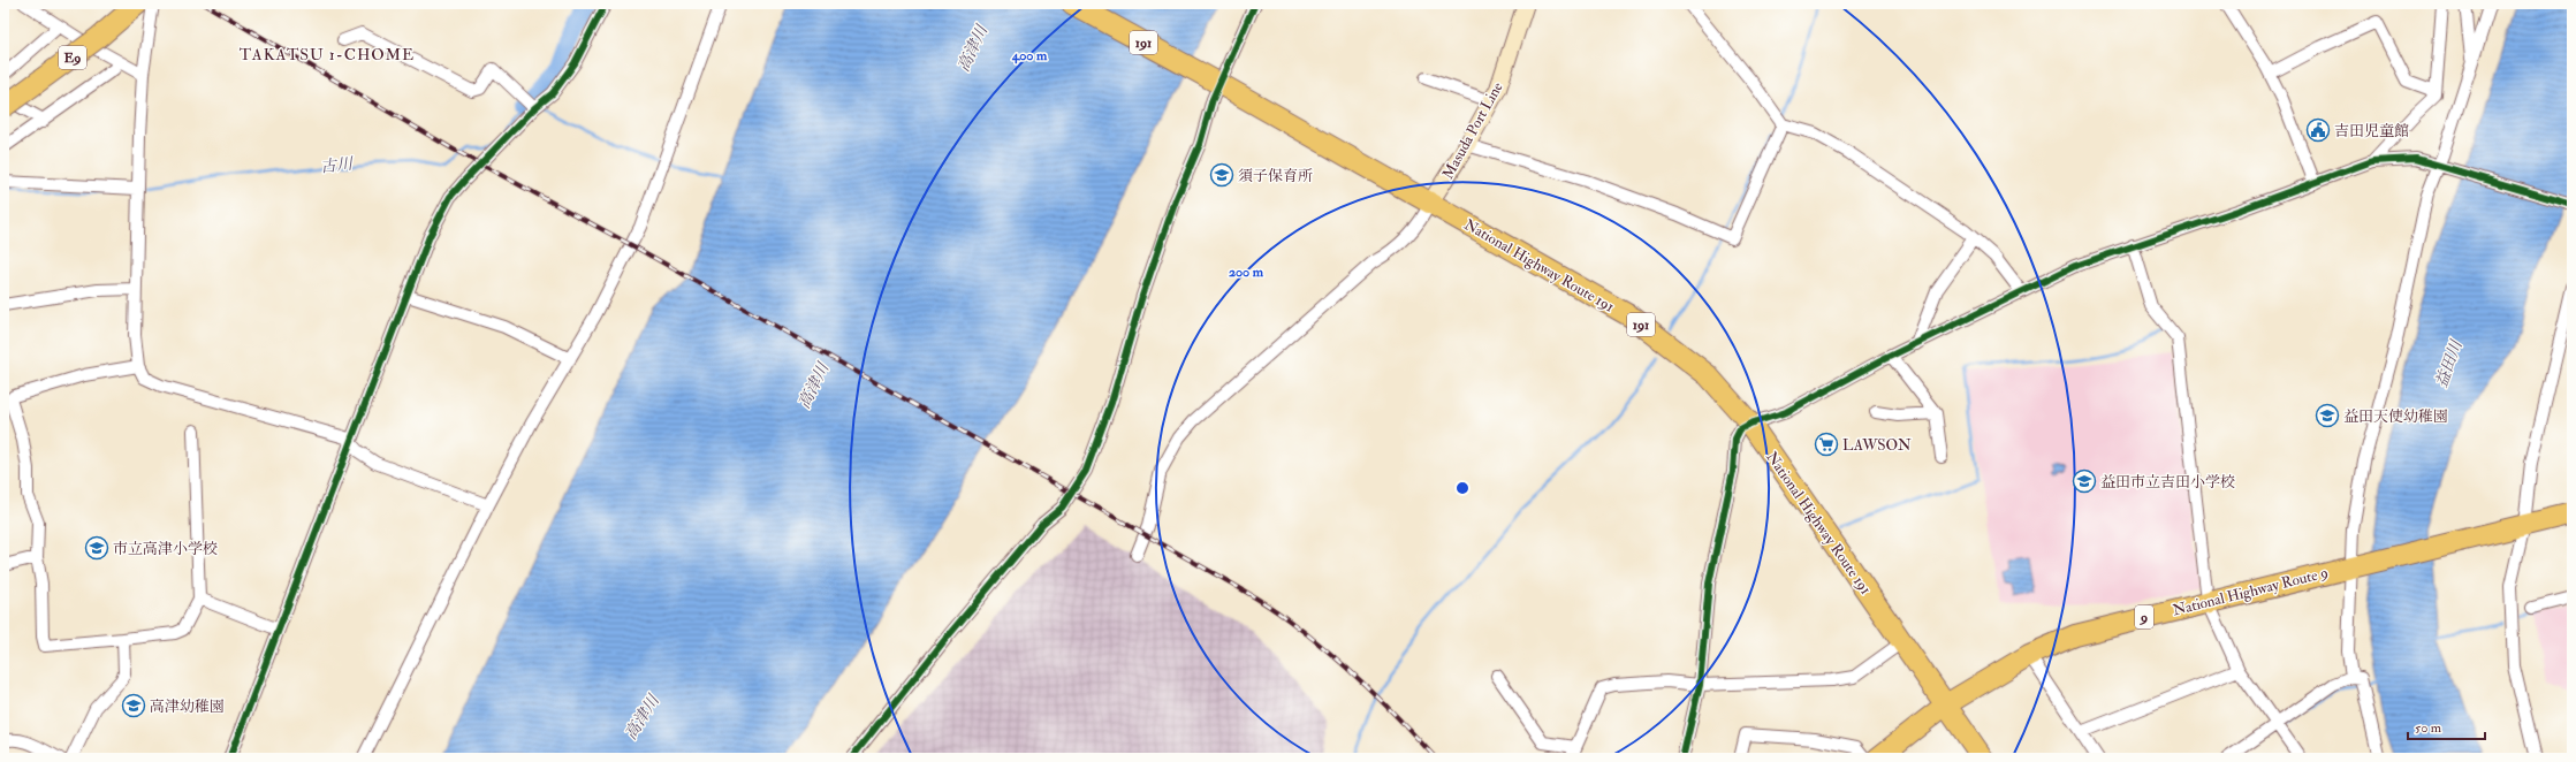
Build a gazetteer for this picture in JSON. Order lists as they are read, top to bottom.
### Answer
{
  "streets": {
    "highway": [
      "191",
      "E9",
      "National Highway Route 191",
      "National Highway Route 9",
      "9"
    ],
    "main road": ["Masuda Port Line"]
  },
  "crossings": [
    ["Masuda Port Line", "National Highway Route 191"],
    ["National Highway Route 191", "National Highway Route 9"]
  ],
  "districts": ["TAKATSU 1-CHOME"],
  "water": ["高津川", "古川", "益田川"],
  "places": {
    "public building": ["吉田児童館"],
    "school or university": [
      "須子保育所",
      "益田天使幼稚園",
      "益田市立吉田小学校",
      "市立高津小学校",
      "高津幼稚園"
    ],
    "supermarket": ["LAWSON"]
  },
  "scale_bar": "50 m",
  "rings": ["400 m", "200 m"]
}
